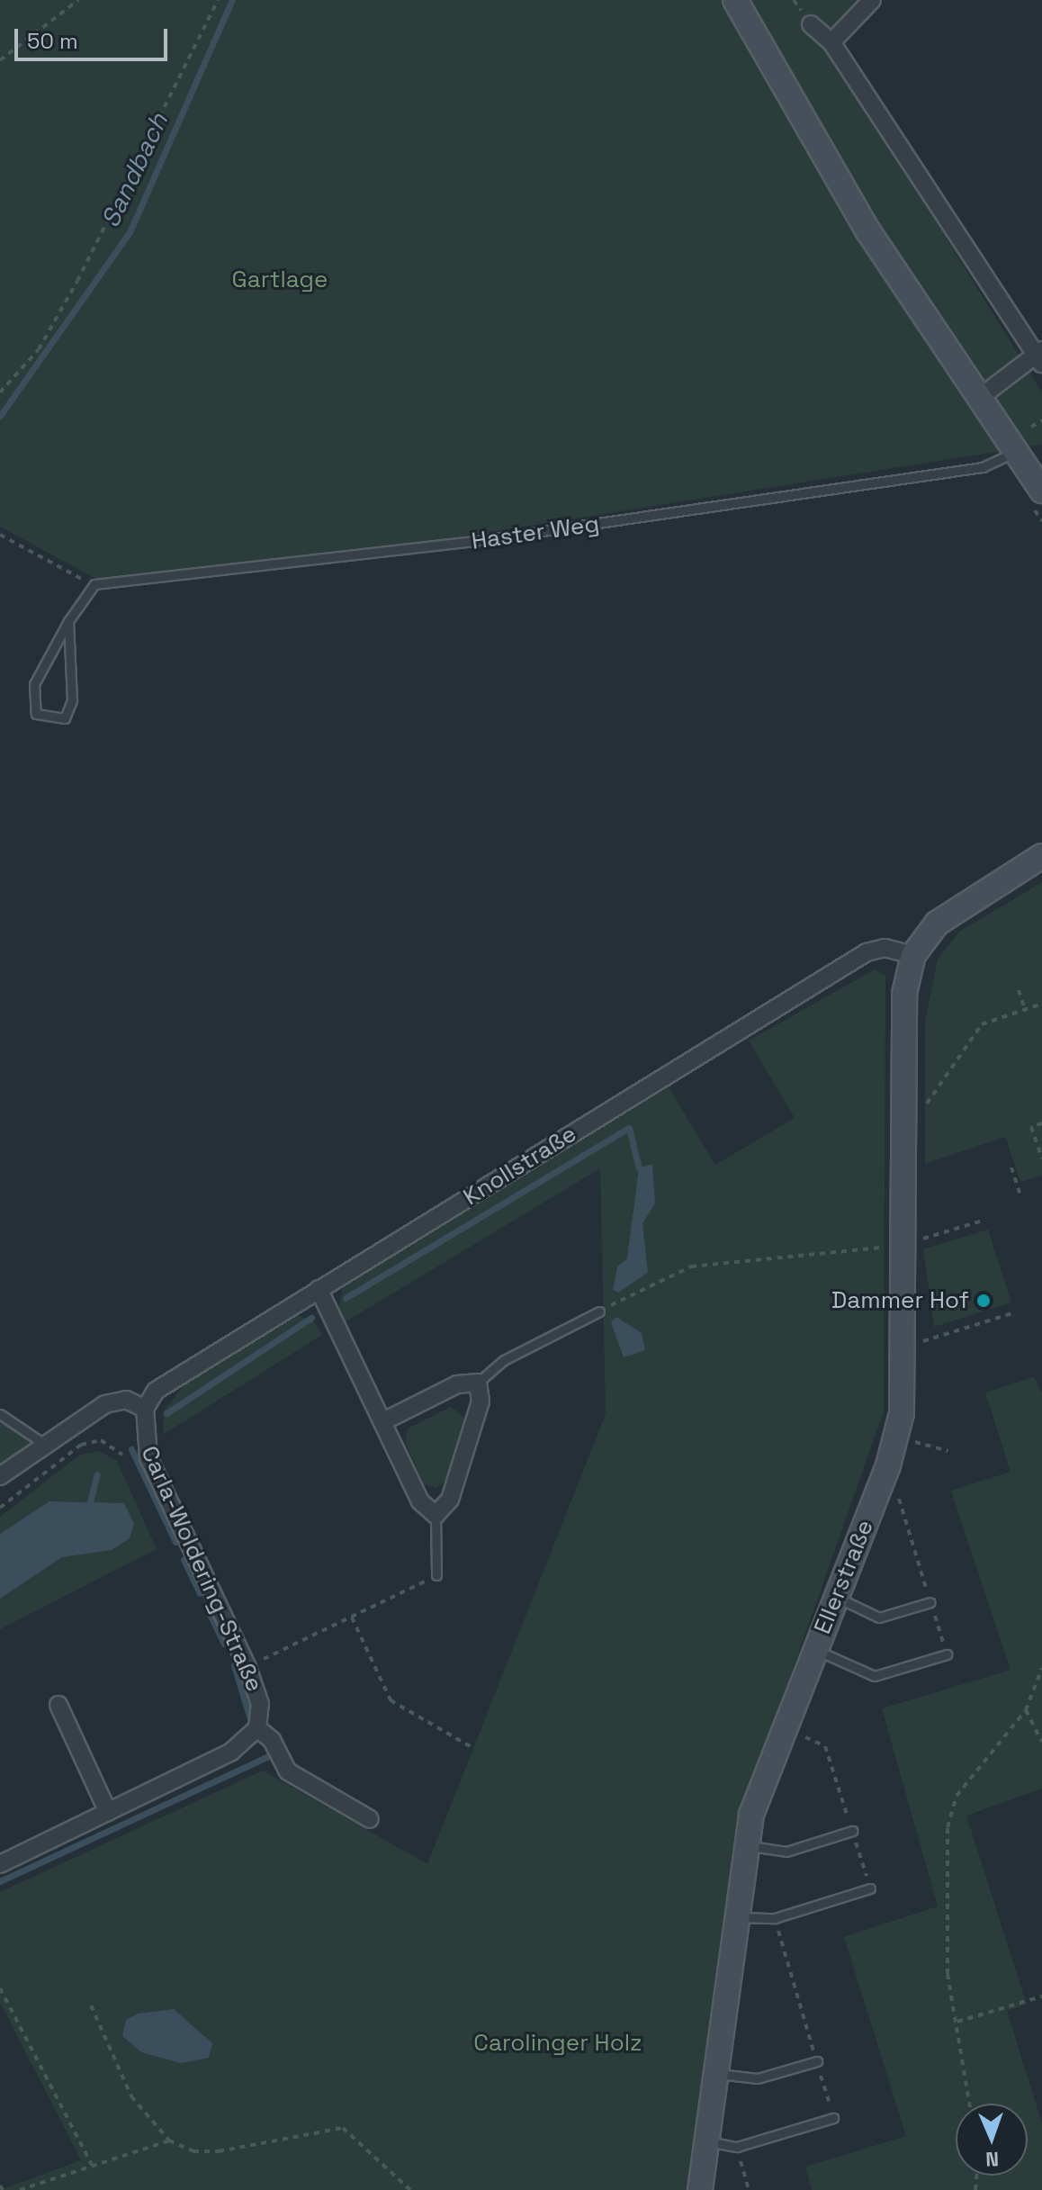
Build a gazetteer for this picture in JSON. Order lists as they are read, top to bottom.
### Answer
{
  "streets": {
    "street": ["Knollstraße", "Carla-Woldering-Straße", "Ellerstraße"],
    "lane": ["Haster Weg"]
  },
  "crossings": [
    ["Knollstraße", "Carla-Woldering-Straße"],
    ["Knollstraße", "Ellerstraße"]
  ],
  "water": ["Sandbach"],
  "parks": ["Gartlage", "Carolinger Holz"],
  "places": ["Dammer Hof"],
  "scale_bar": "50 m",
  "north": "bottom"
}
